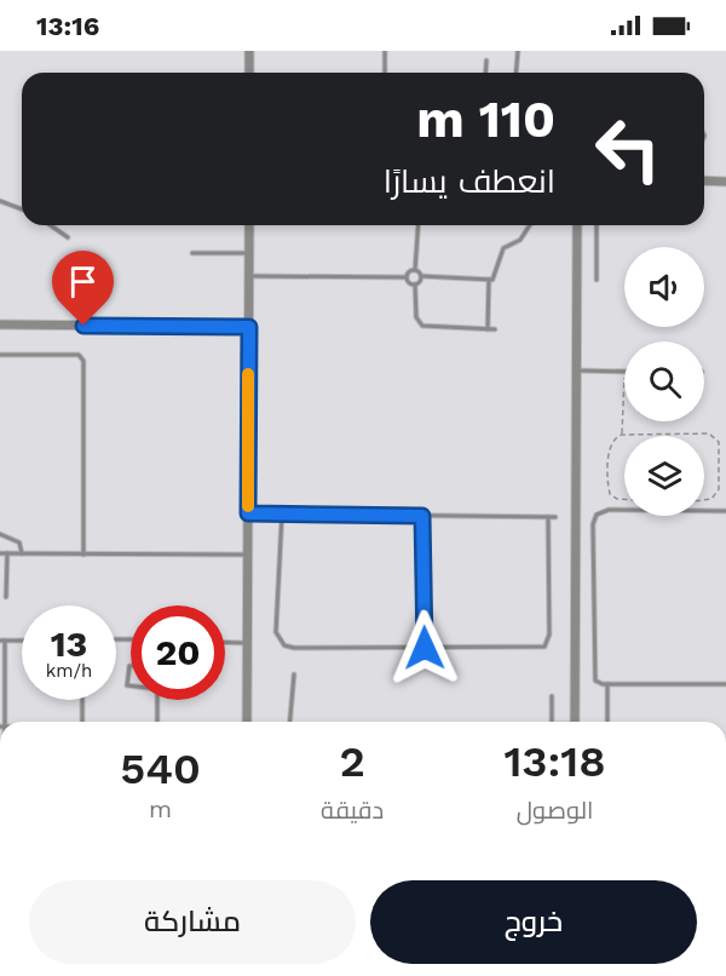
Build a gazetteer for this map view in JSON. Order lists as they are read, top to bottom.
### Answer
{
  "page": {
    "status": "13:16",
    "turn": ["110 m", "انعطف يسارًا"],
    "speed": "13 km/h",
    "limit": "20",
    "eta": [
      "13:18",
      "الوصول",
      "2",
      "دقيقة",
      "540",
      "m"
    ],
    "buttons": ["خروج", "مشاركة"]
  }
}
